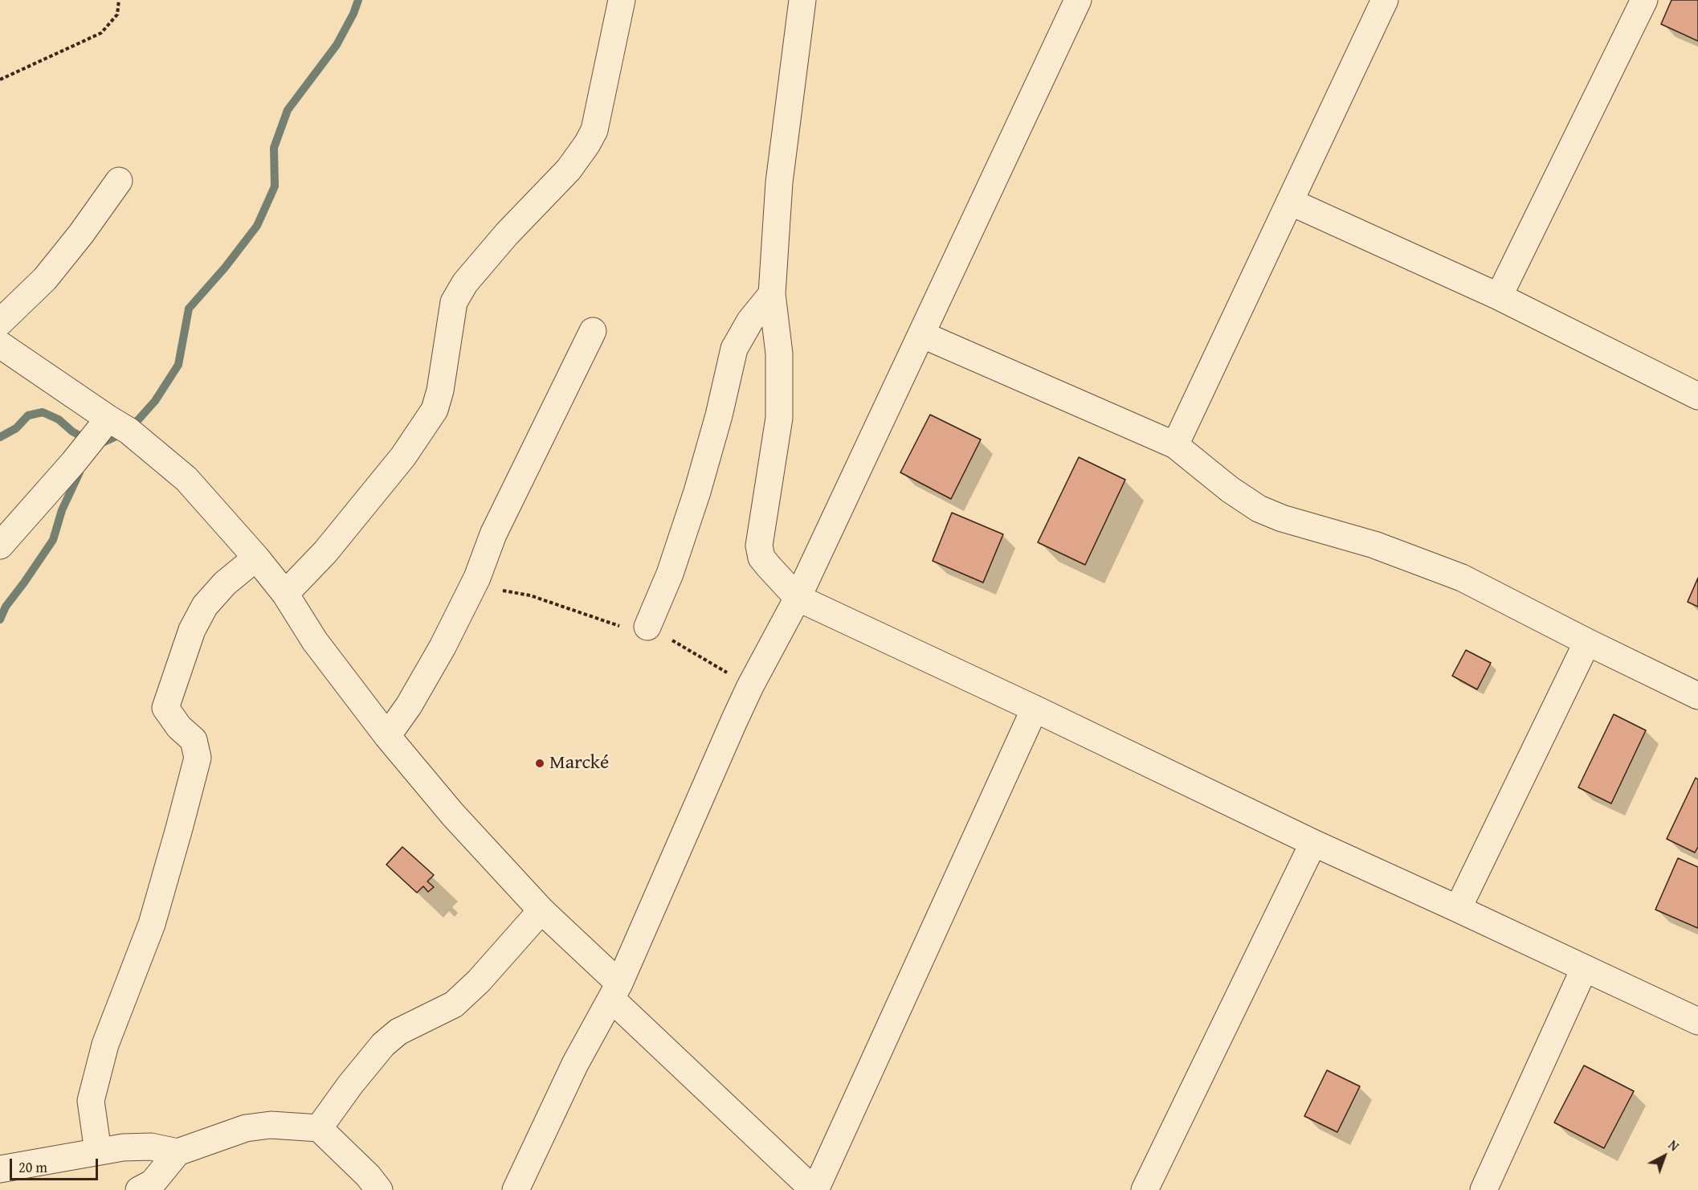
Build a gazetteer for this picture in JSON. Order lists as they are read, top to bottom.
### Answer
{
  "places": ["Marcké"],
  "scale_bar": "20 m",
  "north": "top right"
}
